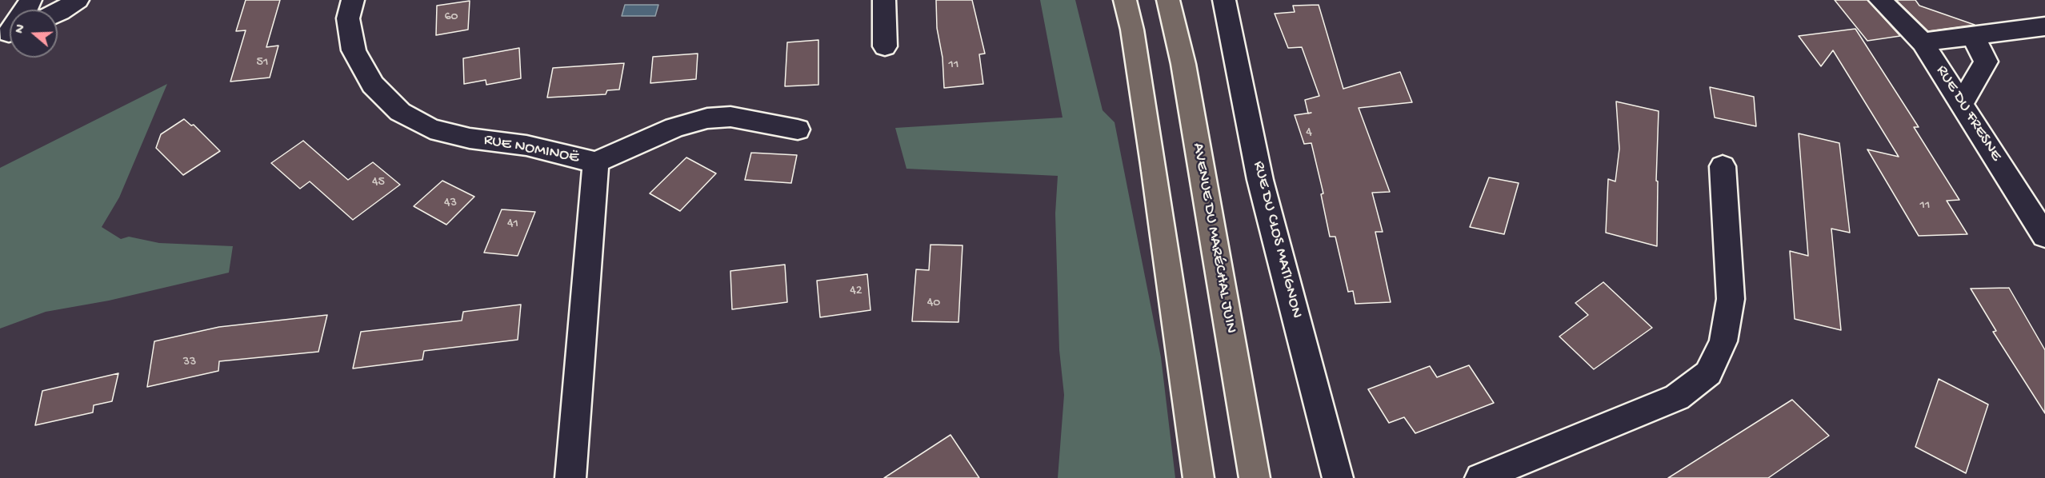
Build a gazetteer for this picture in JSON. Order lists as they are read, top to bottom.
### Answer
{
  "streets": {
    "main road": ["AVENUE DU MARÉCHAL JUIN"],
    "street": ["RUE DU FRESNE", "RUE NOMINOË", "RUE DU CLOS MATIGNON"]
  },
  "house_numbers": [
    "60",
    "51",
    "11",
    "4",
    "45",
    "43",
    "11",
    "41",
    "42",
    "40",
    "33"
  ],
  "north": "left"
}
